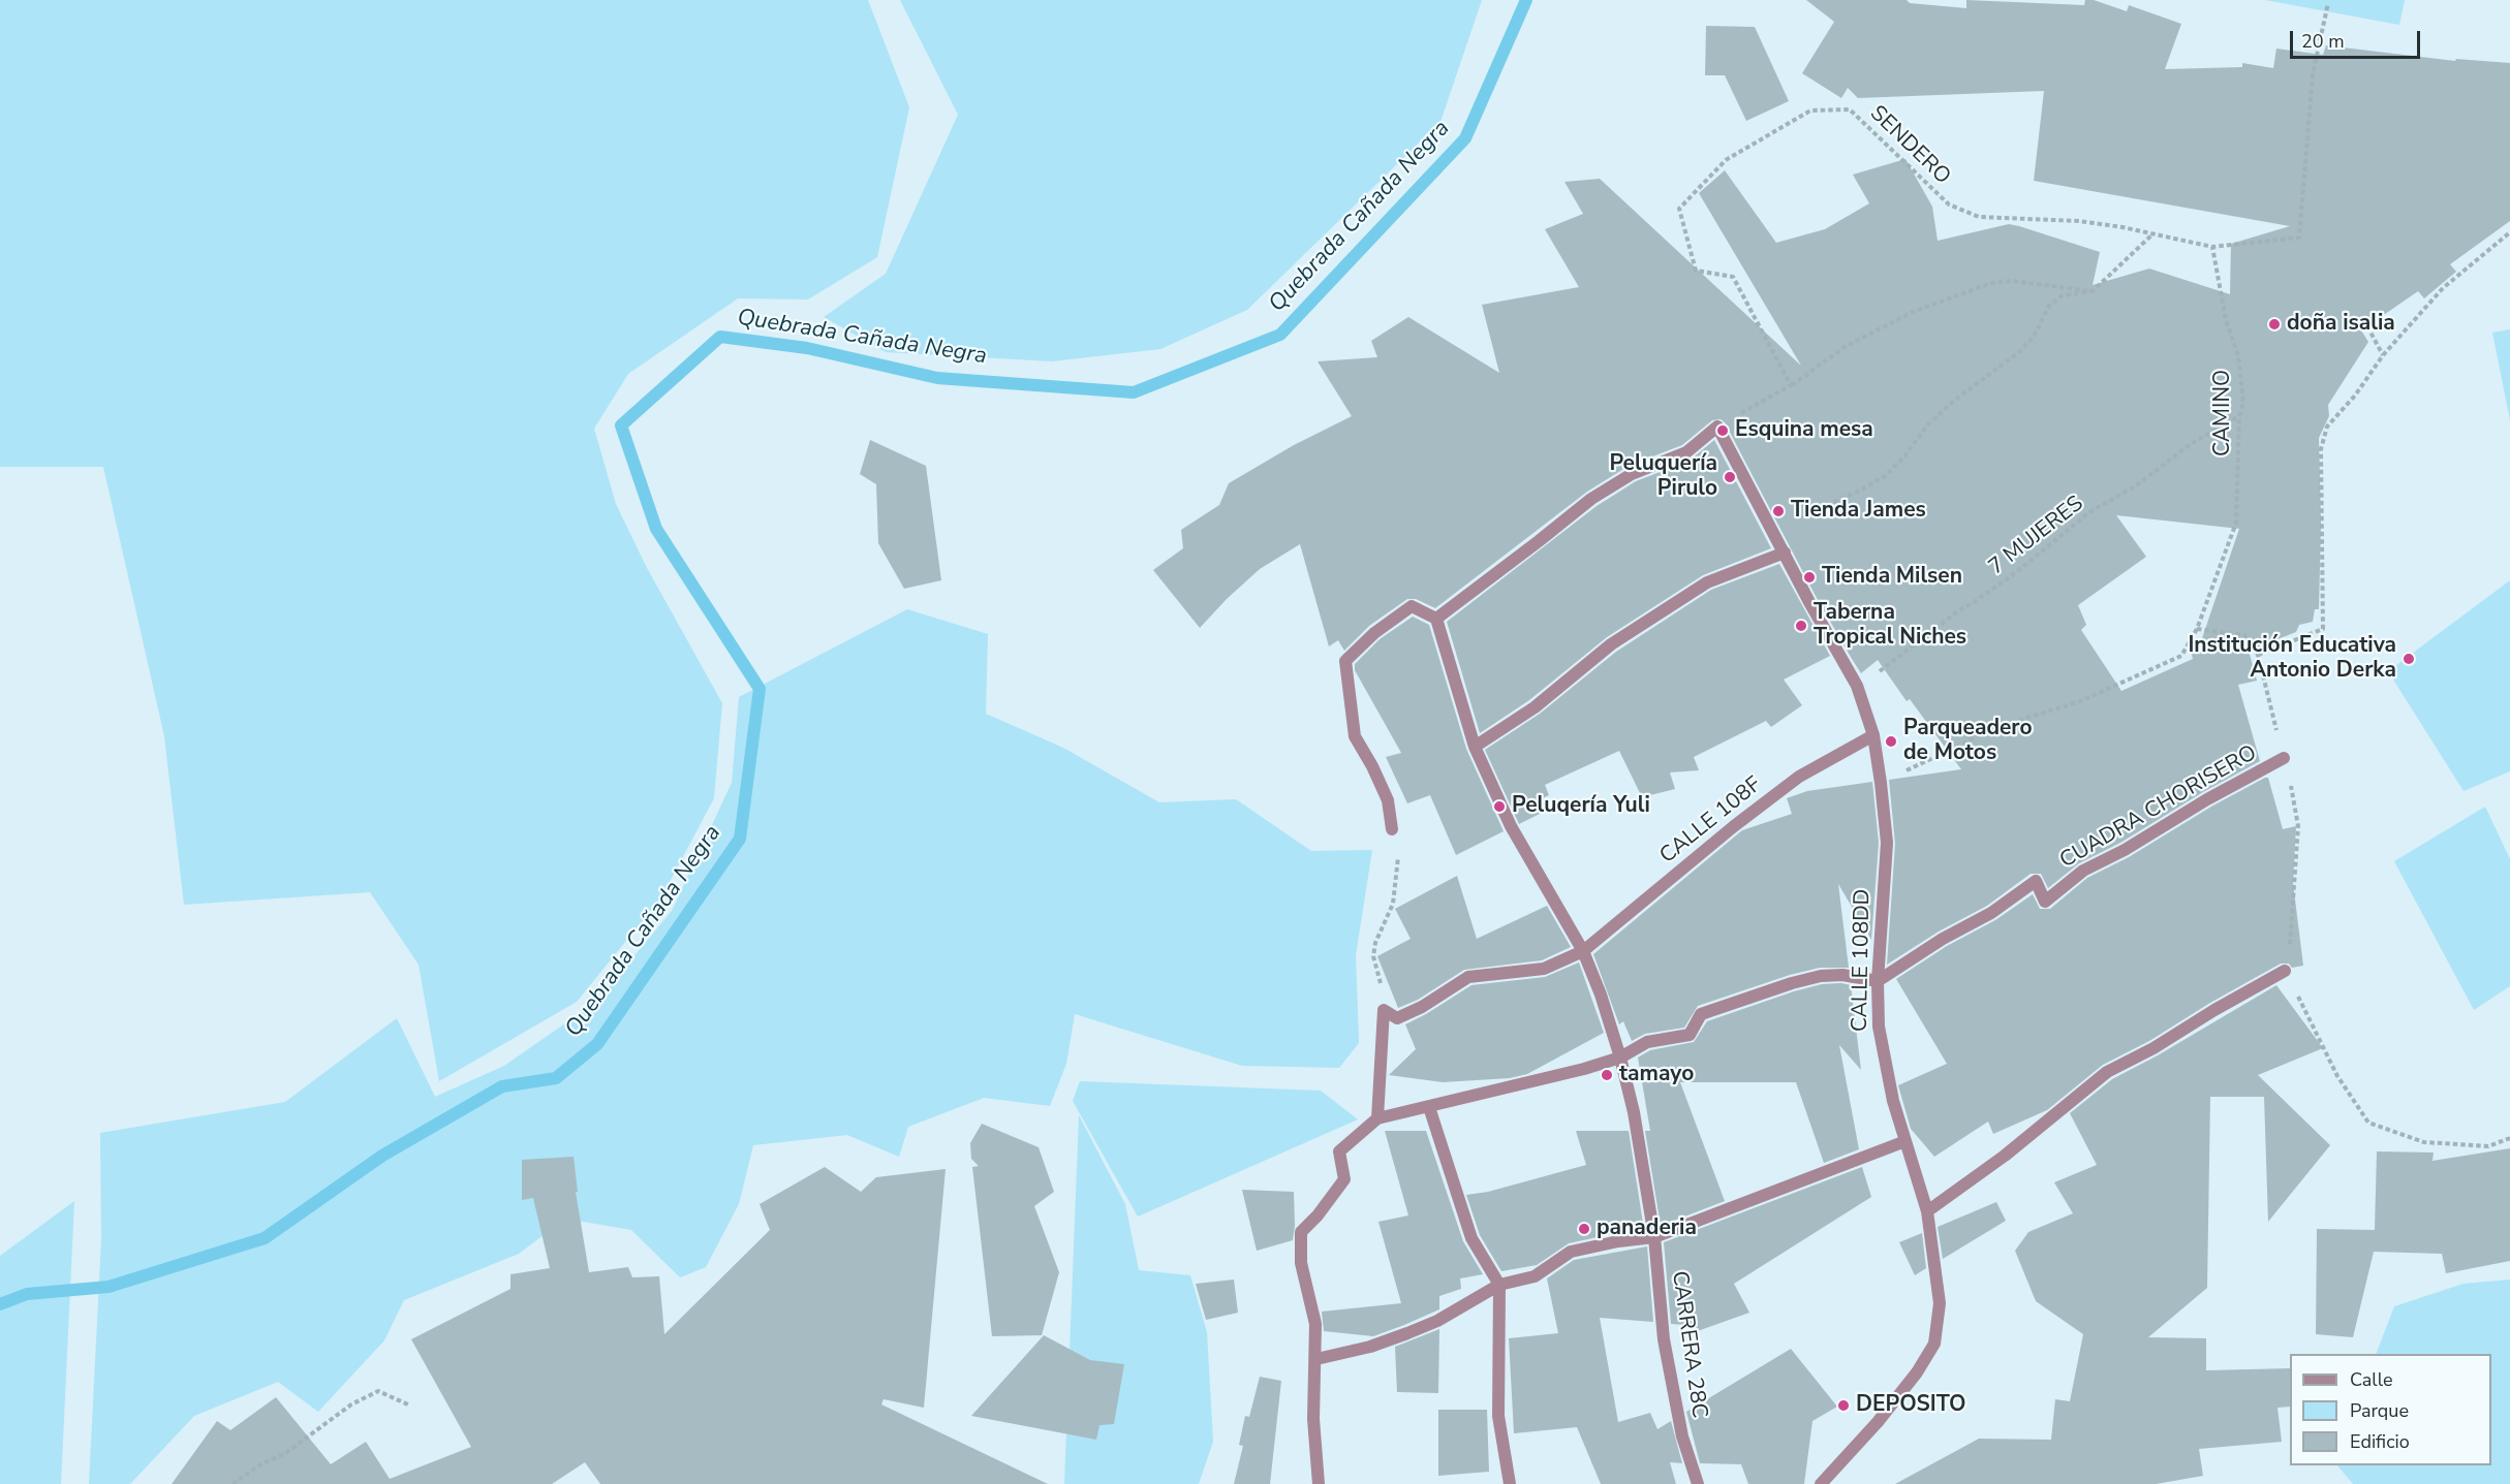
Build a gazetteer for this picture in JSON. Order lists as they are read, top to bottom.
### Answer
{
  "streets": {
    "street": [
      "CUADRA CHORISERO",
      "CALLE 108F",
      "CALLE 108DD",
      "CARRERA 28C"
    ],
    "path": ["SENDERO", "CAMINO", "7 MUJERES"]
  },
  "crossings": [
    ["CAMINO", "7 MUJERES"],
    ["CAMINO", "CALLE 108DD"],
    ["7 MUJERES", "CALLE 108DD"],
    ["CUADRA CHORISERO", "CALLE 108DD"],
    ["CALLE 108F", "CALLE 108DD"],
    ["CALLE 108F", "CARRERA 28C"]
  ],
  "water": ["Quebrada Cañada Negra"],
  "places": [
    "doña isalia",
    "Esquina mesa",
    "Peluquería Pirulo",
    "Tienda James",
    "Tienda Milsen",
    "Taberna Tropical Niches",
    "Institución Educativa Antonio Derka",
    "Parqueadero de Motos",
    "Peluqería Yuli",
    "tamayo",
    "panaderia",
    "DEPOSITO"
  ],
  "legend": ["Calle", "Parque", "Edificio"],
  "scale_bar": "20 m"
}
